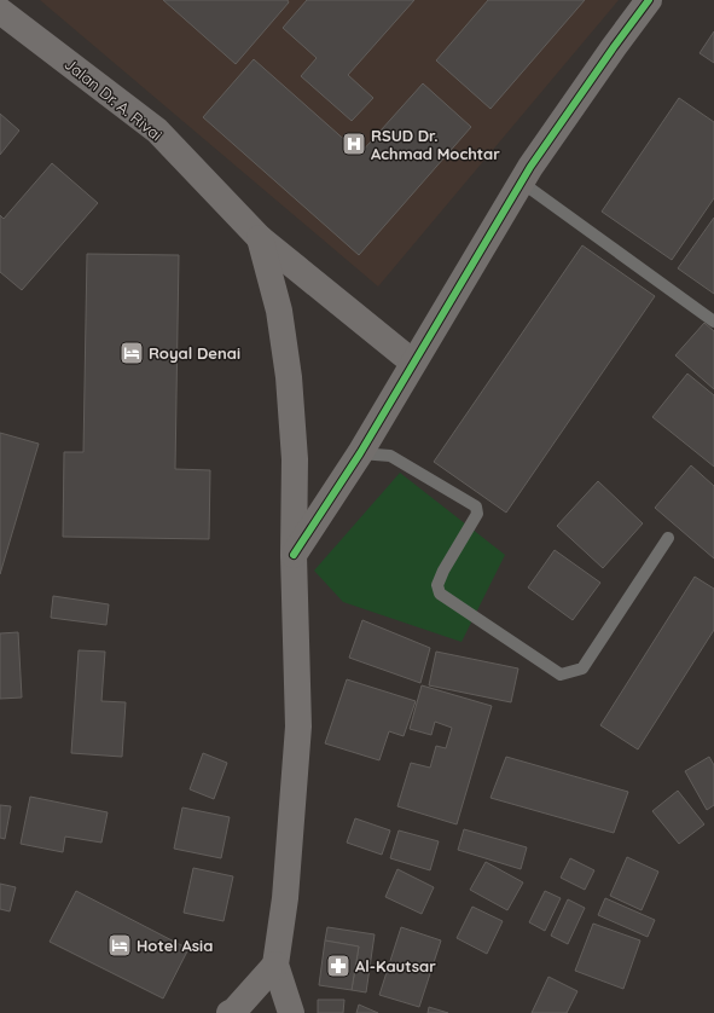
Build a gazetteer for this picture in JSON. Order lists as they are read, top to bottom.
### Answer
{
  "streets": {
    "main road": ["Jalan Dr. A. Rivai"]
  },
  "places": {
    "hospital": ["RSUD Dr. Achmad Mochtar"],
    "hotel": ["Royal Denai", "Hotel Asia"],
    "pharmacy": ["Al-Kautsar"]
  }
}
